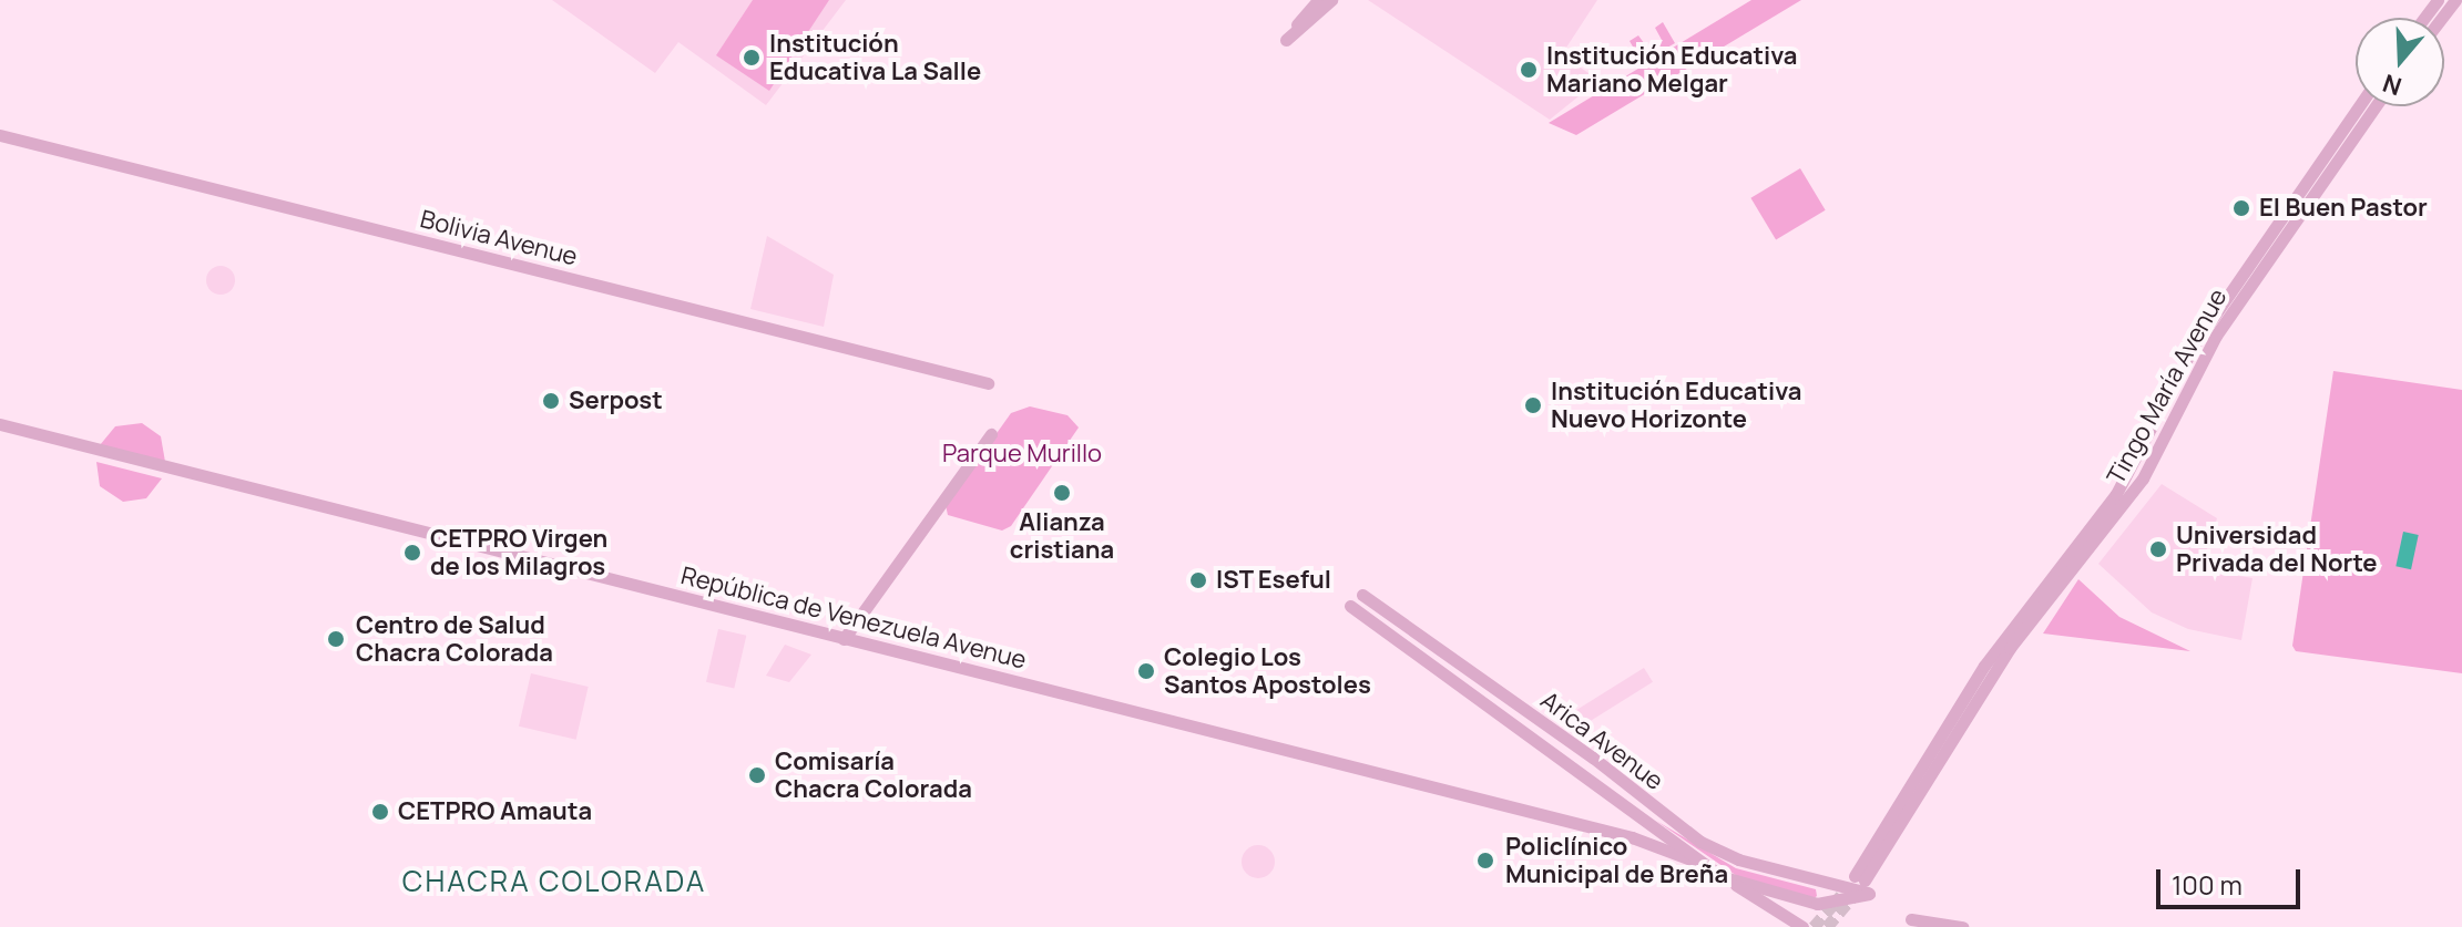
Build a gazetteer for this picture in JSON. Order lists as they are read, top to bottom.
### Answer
{
  "streets": {
    "main road": [
      "Bolivia Avenue",
      "Tingo María Avenue",
      "República de Venezuela Avenue",
      "Arica Avenue"
    ]
  },
  "crossings": [
    ["Tingo María Avenue", "Arica Avenue"],
    ["República de Venezuela Avenue", "Arica Avenue"]
  ],
  "districts": ["CHACRA COLORADA"],
  "parks": ["Parque Murillo"],
  "places": [
    "Institución Educativa La Salle",
    "Institución Educativa Mariano Melgar",
    "El Buen Pastor",
    "Serpost",
    "Institución Educativa Nuevo Horizonte",
    "Alianza cristiana",
    "Universidad Privada del Norte",
    "CETPRO Virgen de los Milagros",
    "IST Eseful",
    "Centro de Salud Chacra Colorada",
    "Colegio Los Santos Apostoles",
    "Comisaría Chacra Colorada",
    "CETPRO Amauta",
    "Policlínico Municipal de Breña"
  ],
  "scale_bar": "100 m",
  "north": "bottom"
}
